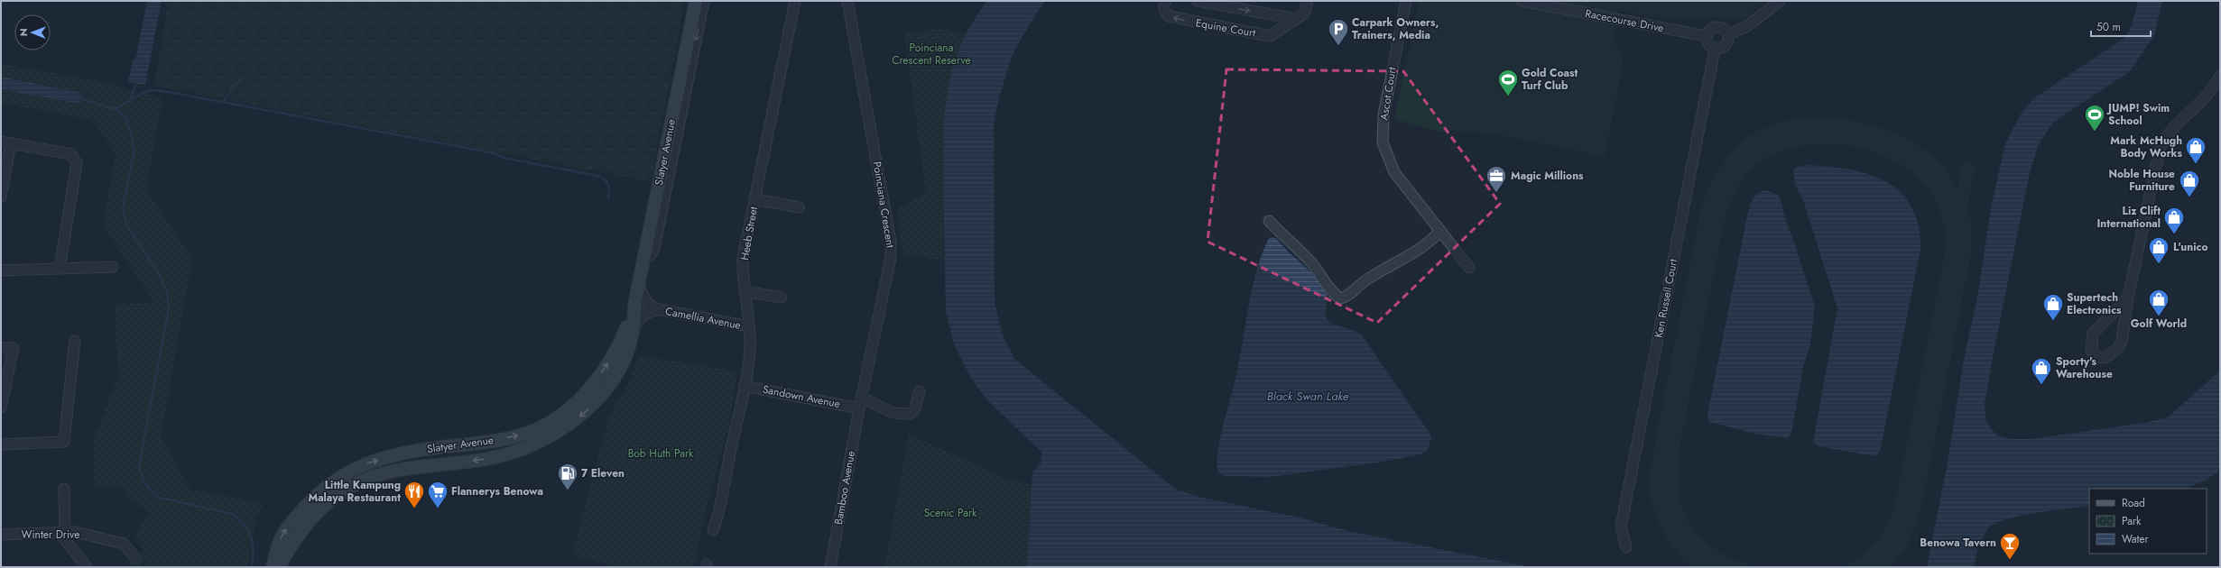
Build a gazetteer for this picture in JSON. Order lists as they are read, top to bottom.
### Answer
{
  "streets": {
    "main road": ["Slatyer Avenue"],
    "street": [
      "Racecourse Drive",
      "Equine Court",
      "Ascot Court",
      "Poinciana Crescent",
      "Heeb Street",
      "Ken Russell Court",
      "Camellia Avenue",
      "Sandown Avenue",
      "Bamboo Avenue",
      "Winter Drive"
    ]
  },
  "crossings": [
    ["Racecourse Drive", "Ken Russell Court"],
    ["Slatyer Avenue", "Camellia Avenue"],
    ["Poinciana Crescent", "Sandown Avenue"],
    ["Poinciana Crescent", "Bamboo Avenue"],
    ["Heeb Street", "Camellia Avenue"],
    ["Heeb Street", "Sandown Avenue"],
    ["Sandown Avenue", "Bamboo Avenue"]
  ],
  "water": ["Black Swan Lake"],
  "parks": ["Poinciana Crescent Reserve", "Bob Huth Park", "Scenic Park"],
  "places": {
    "parking": ["Carpark Owners, Trainers, Media"],
    "sports": ["Gold Coast Turf Club", "JUMP! Swim School"],
    "shop": [
      "Mark McHugh Body Works",
      "Noble House Furniture",
      "Liz Clift International",
      "L'unico",
      "Golf World",
      "Supertech Electronics",
      "Sporty's Warehouse"
    ],
    "office": ["Magic Millions"],
    "fuel station": ["7 Eleven"],
    "restaurant": ["Little Kampung Malaya Restaurant"],
    "supermarket": ["Flannerys Benowa"],
    "bar": ["Benowa Tavern"]
  },
  "legend": ["Road", "Park", "Water"],
  "scale_bar": "50 m",
  "north": "left"
}
